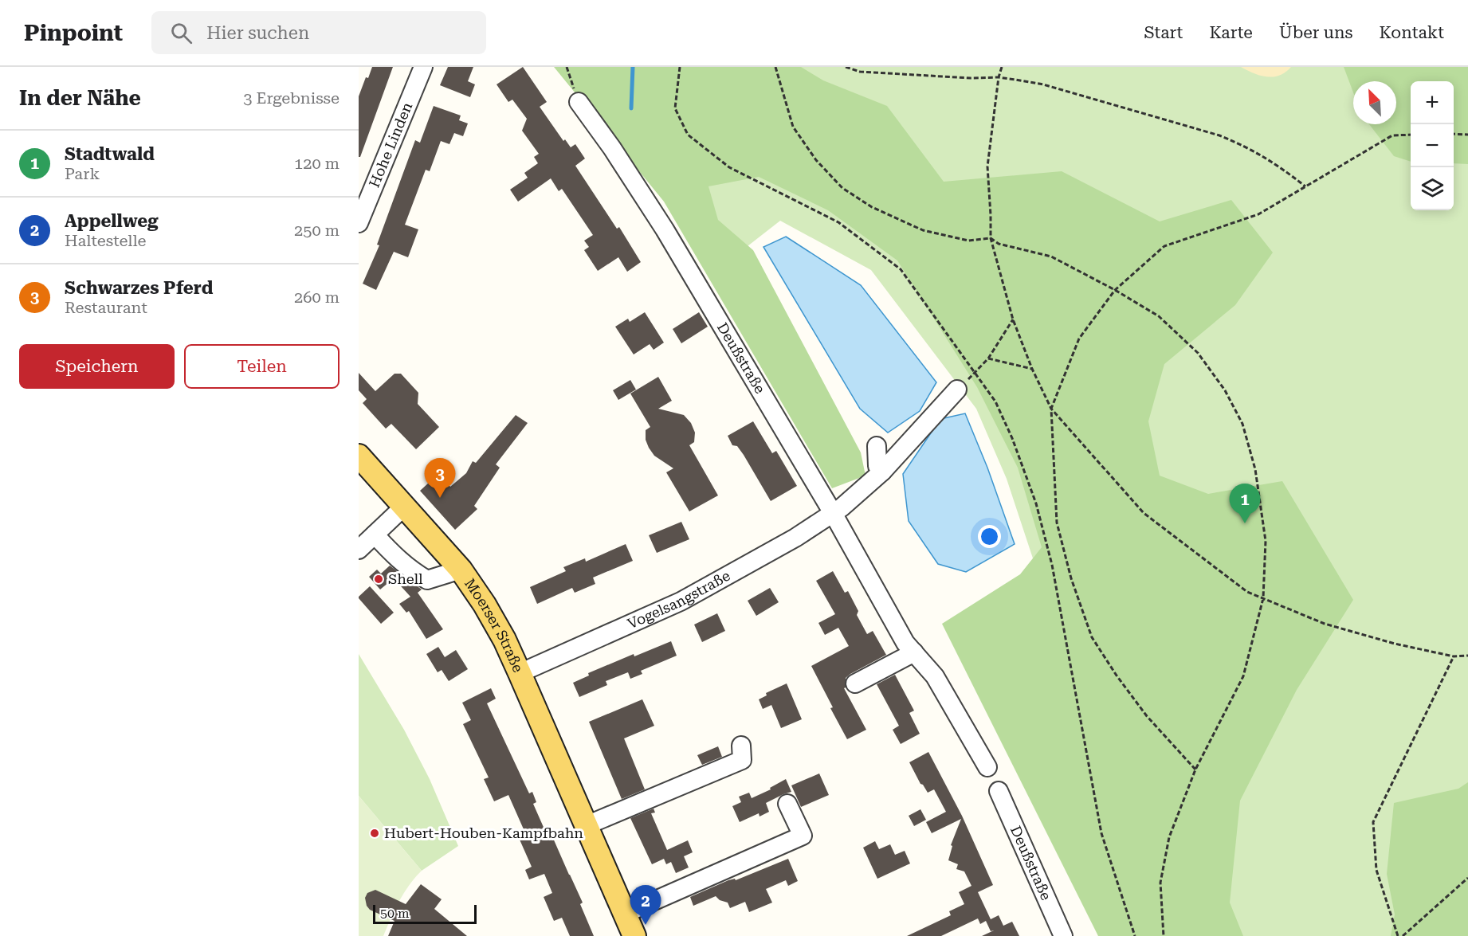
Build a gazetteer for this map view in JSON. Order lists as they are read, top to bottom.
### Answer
{
  "streets": {
    "main road": ["Moerser Straße"],
    "street": ["Hohe Linden", "Deußstraße", "Vogelsangstraße"]
  },
  "crossings": [
    ["Deußstraße", "Vogelsangstraße"],
    ["Vogelsangstraße", "Moerser Straße"]
  ],
  "places": ["Shell", "Hubert-Houben-Kampfbahn"],
  "scale_bar": "50 m",
  "north": "top left",
  "page": {
    "header": "Pinpoint",
    "search": "Hier suchen",
    "nav": [
      "Start",
      "Karte",
      "Über uns",
      "Kontakt"
    ],
    "heading": ["In der Nähe", "3 Ergebnisse"],
    "map_buttons": ["+", "−"],
    "list": [
      {
        "mark": "1",
        "name": "Stadtwald",
        "note": "Park",
        "value": "120 m"
      },
      {
        "mark": "2",
        "name": "Appellweg",
        "note": "Haltestelle",
        "value": "250 m"
      },
      {
        "mark": "3",
        "name": "Schwarzes Pferd",
        "note": "Restaurant",
        "value": "260 m"
      }
    ],
    "buttons": ["Speichern", "Teilen"],
    "pins": ["3", "1", "2"],
    "scale": "50 m"
  }
}
